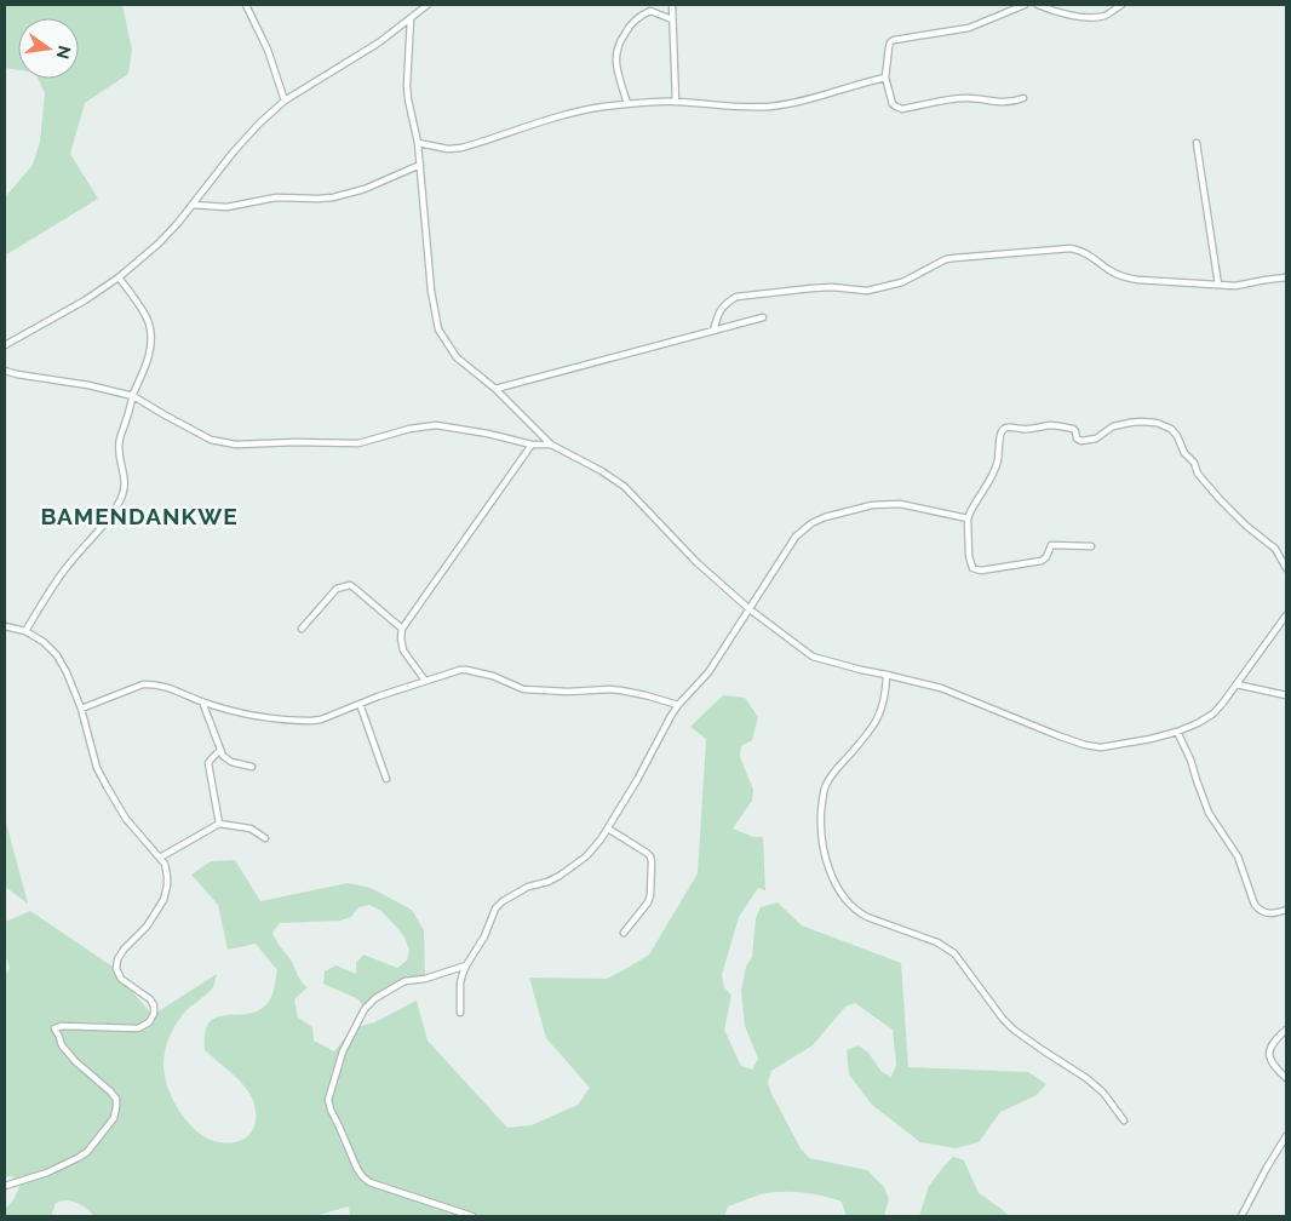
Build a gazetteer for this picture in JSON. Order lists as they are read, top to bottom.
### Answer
{
  "districts": ["BAMENDANKWE"],
  "north": "right"
}
